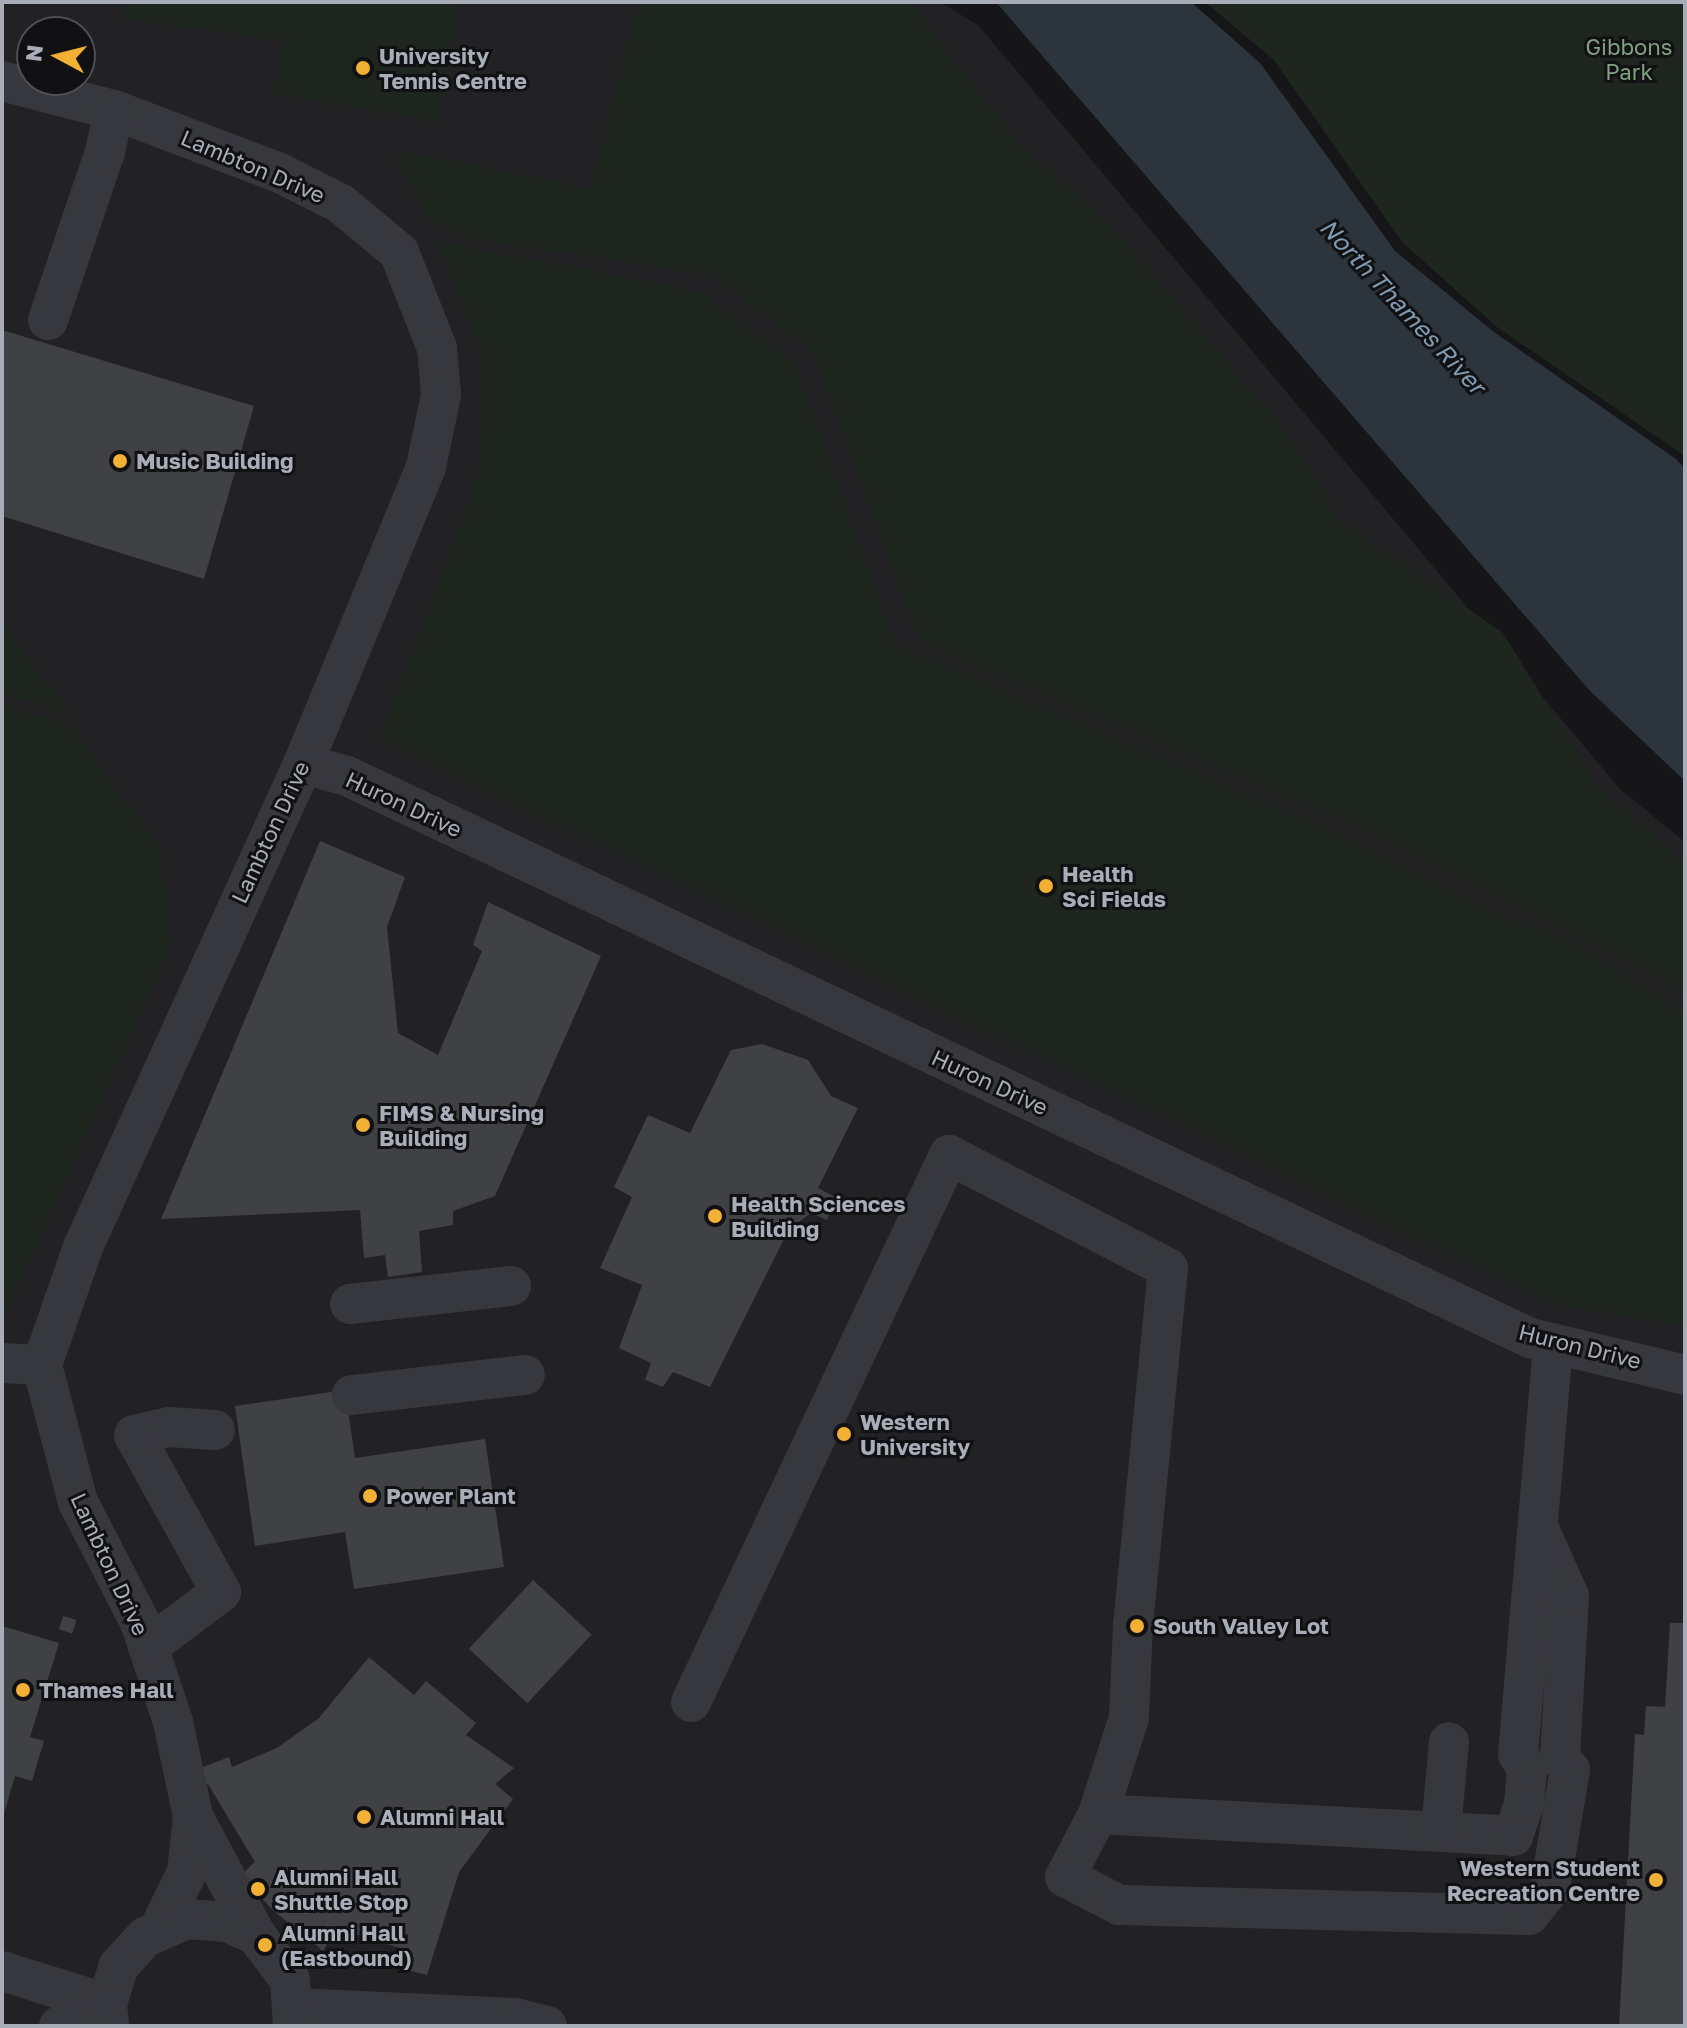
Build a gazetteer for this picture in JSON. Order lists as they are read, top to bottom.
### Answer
{
  "streets": {
    "street": ["Lambton Drive", "Huron Drive"]
  },
  "crossings": [
    ["Lambton Drive", "Huron Drive"]
  ],
  "water": ["North Thames River"],
  "parks": ["Gibbons Park"],
  "places": [
    "University Tennis Centre",
    "Music Building",
    "Health Sci Fields",
    "FIMS & Nursing Building",
    "Health Sciences Building",
    "Western University",
    "Power Plant",
    "South Valley Lot",
    "Thames Hall",
    "Alumni Hall",
    "Western Student Recreation Centre",
    "Alumni Hall Shuttle Stop",
    "Alumni Hall (Eastbound)"
  ],
  "north": "left"
}
